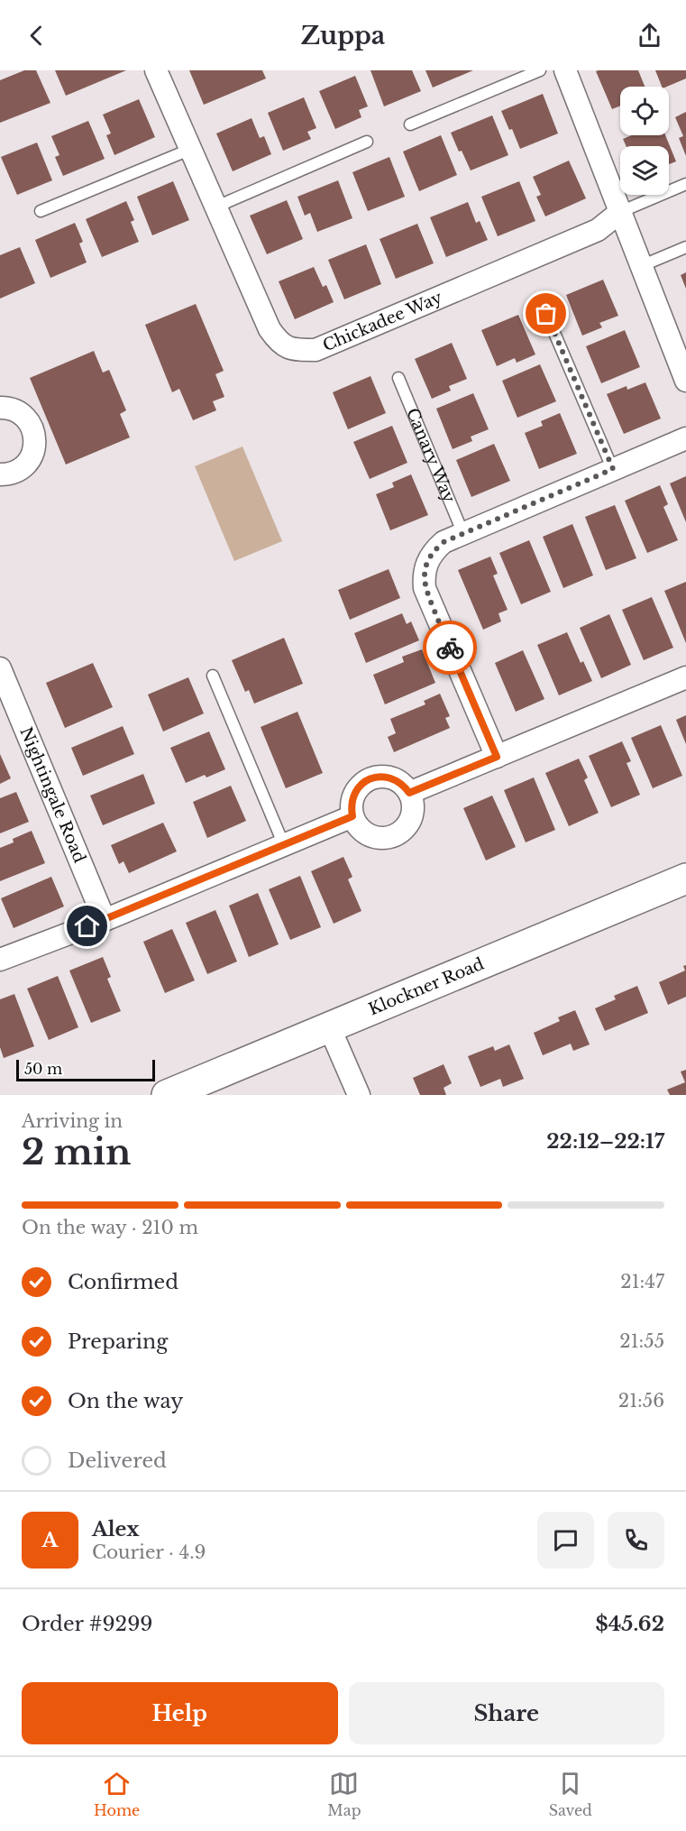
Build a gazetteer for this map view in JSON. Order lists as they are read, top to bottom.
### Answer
{
  "streets": {
    "main road": ["Klockner Road"],
    "street": ["Chickadee Way", "Nightingale Road"],
    "lane": ["Canary Way"]
  },
  "scale_bar": "50 m",
  "page": {
    "header": "Zuppa",
    "scale": "50 m",
    "heading": ["2 min", "Arriving in", "22:12–22:17"],
    "panel": [
      "Alex",
      "Courier · 4.9",
      "Order #9299",
      "$45.62"
    ],
    "bar": "On the way · 210 m",
    "list": [
      ["Confirmed", "21:47"],
      ["Preparing", "21:55"],
      ["On the way", "21:56"],
      "Delivered"
    ],
    "round": "A",
    "buttons": ["Help", "Share"],
    "tabs": ["Home", "Map", "Saved"]
  }
}
